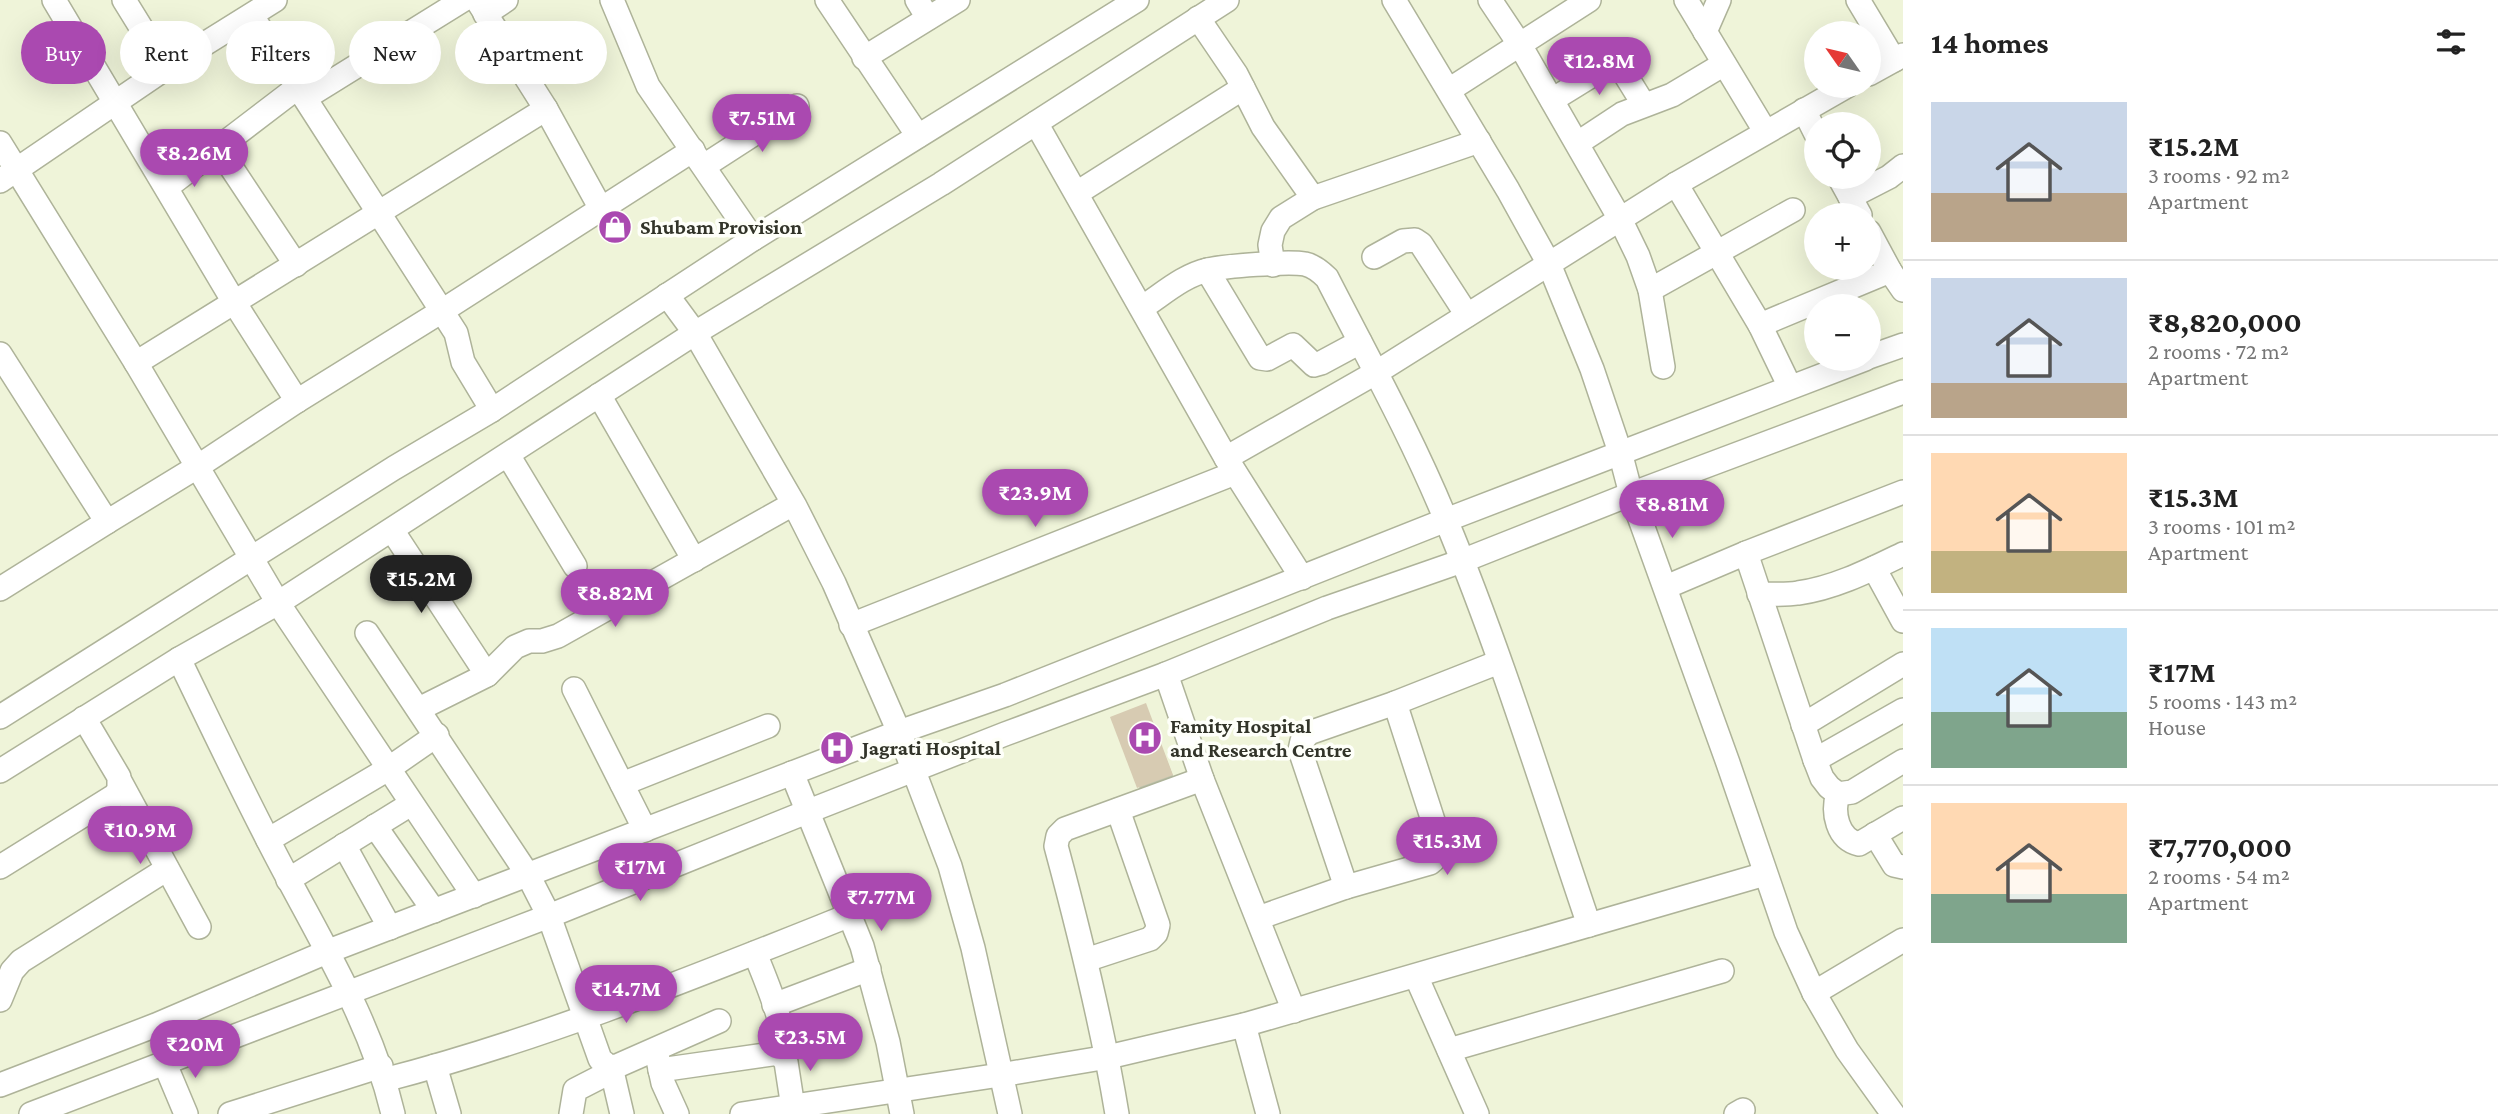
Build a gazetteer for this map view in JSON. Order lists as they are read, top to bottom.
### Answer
{
  "places": {
    "shop": ["Shubam Provision"],
    "hospital": ["Famity Hospital and Research Centre", "Jagrati Hospital"]
  },
  "north": "top left",
  "page": {
    "heading": "14 homes",
    "map_buttons": ["+", "−"],
    "chip": [
      "Buy",
      "Rent",
      "Filters",
      "New",
      "Apartment"
    ],
    "price": [
      "₹12.8M",
      "₹7.51M",
      "₹8.26M",
      "₹23.9M",
      "₹8.81M",
      "₹15.2M",
      "₹8.82M",
      "₹10.9M",
      "₹15.3M",
      "₹17M",
      "₹7.77M",
      "₹14.7M",
      "₹23.5M",
      "₹20M"
    ],
    "list": [
      {
        "name": "₹15.2M",
        "note": "3 rooms · 92 m² · Apartment"
      },
      {
        "name": "₹8,820,000",
        "note": "2 rooms · 72 m² · Apartment"
      },
      {
        "name": "₹15.3M",
        "note": "3 rooms · 101 m² · Apartment"
      },
      {
        "name": "₹17M",
        "note": "5 rooms · 143 m² · House"
      },
      {
        "name": "₹7,770,000",
        "note": "2 rooms · 54 m² · Apartment"
      }
    ]
  }
}
